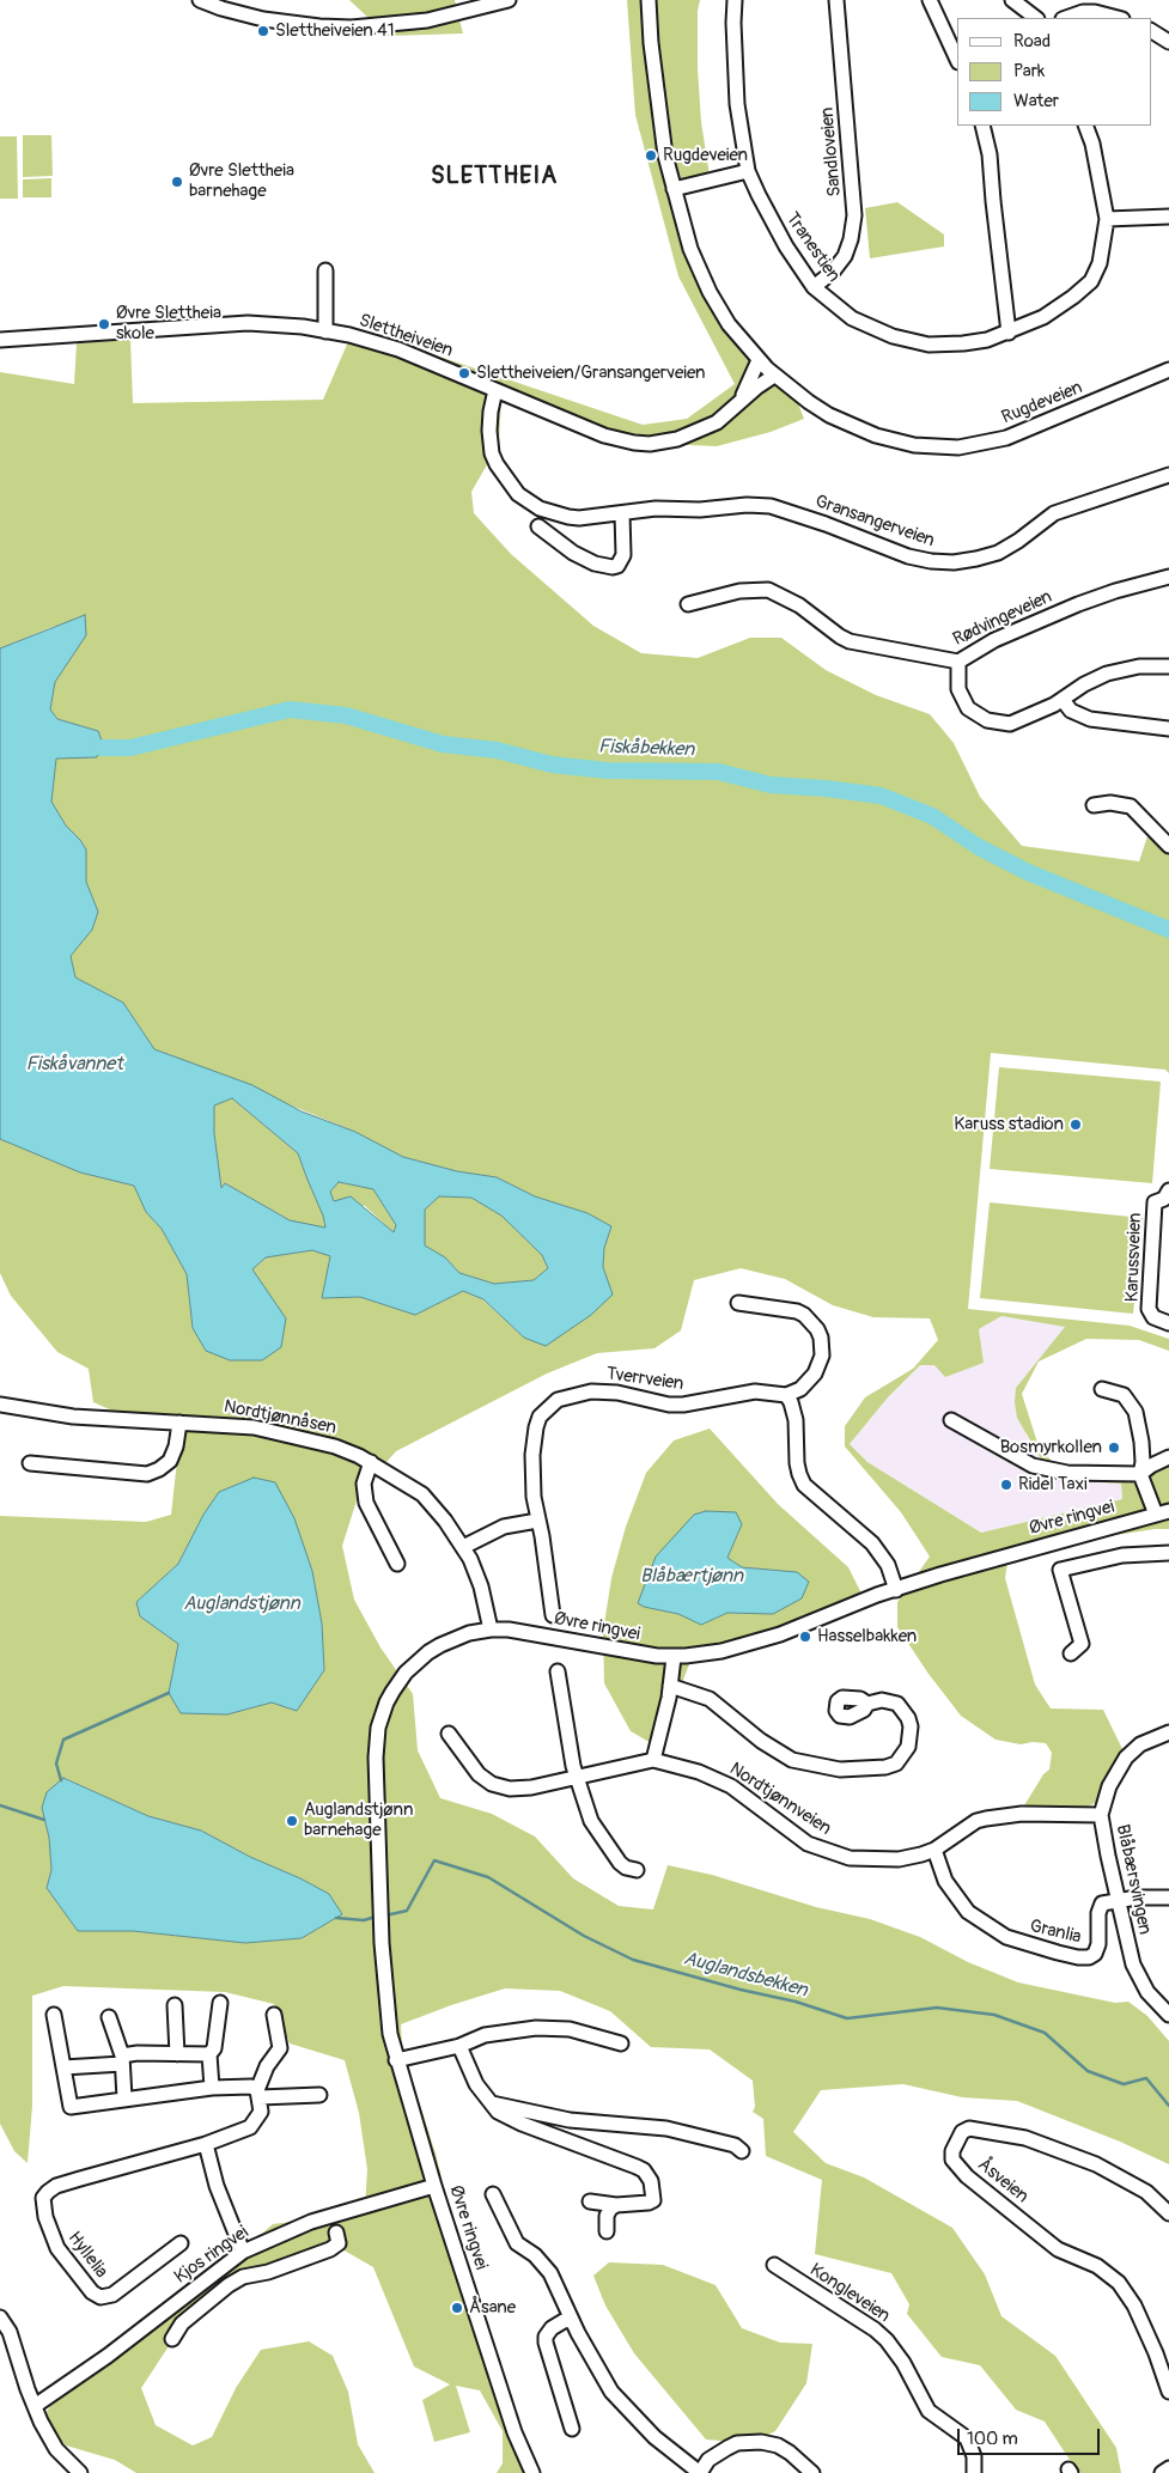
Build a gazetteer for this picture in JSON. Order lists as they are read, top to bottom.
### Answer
{
  "streets": {
    "street": [
      "Sandloveien",
      "Tranestien",
      "Slettheiveien",
      "Rugdeveien",
      "Gransangerveien",
      "Rødvingeveien",
      "Karussveien",
      "Tverrveien",
      "Nordtjønnåsen",
      "Øvre ringvei",
      "Nordtjønnveien",
      "Blåbærsvingen",
      "Granlia",
      "Åsveien",
      "Hyllelia",
      "Kjos ringvei",
      "Kongleveien"
    ]
  },
  "crossings": [
    ["Sandloveien", "Tranestien"],
    ["Slettheiveien", "Rugdeveien"],
    ["Slettheiveien", "Gransangerveien"],
    ["Nordtjønnåsen", "Øvre ringvei"],
    ["Øvre ringvei", "Kjos ringvei"],
    ["Nordtjønnveien", "Blåbærsvingen"],
    ["Nordtjønnveien", "Granlia"],
    ["Blåbærsvingen", "Granlia"]
  ],
  "districts": ["SLETTHEIA"],
  "water": [
    "Fiskåbekken",
    "Fiskåvannet",
    "Blåbærtjønn",
    "Auglandstjønn",
    "Auglandsbekken"
  ],
  "places": [
    "Slettheiveien 41",
    "Rugdeveien",
    "Øvre Slettheia barnehage",
    "Øvre Slettheia skole",
    "Slettheiveien/Gransangerveien",
    "Karuss stadion",
    "Bosmyrkollen",
    "Ridel Taxi",
    "Hasselbakken",
    "Auglandstjønn barnehage",
    "Åsane"
  ],
  "legend": ["Road", "Park", "Water"],
  "scale_bar": "100 m"
}
